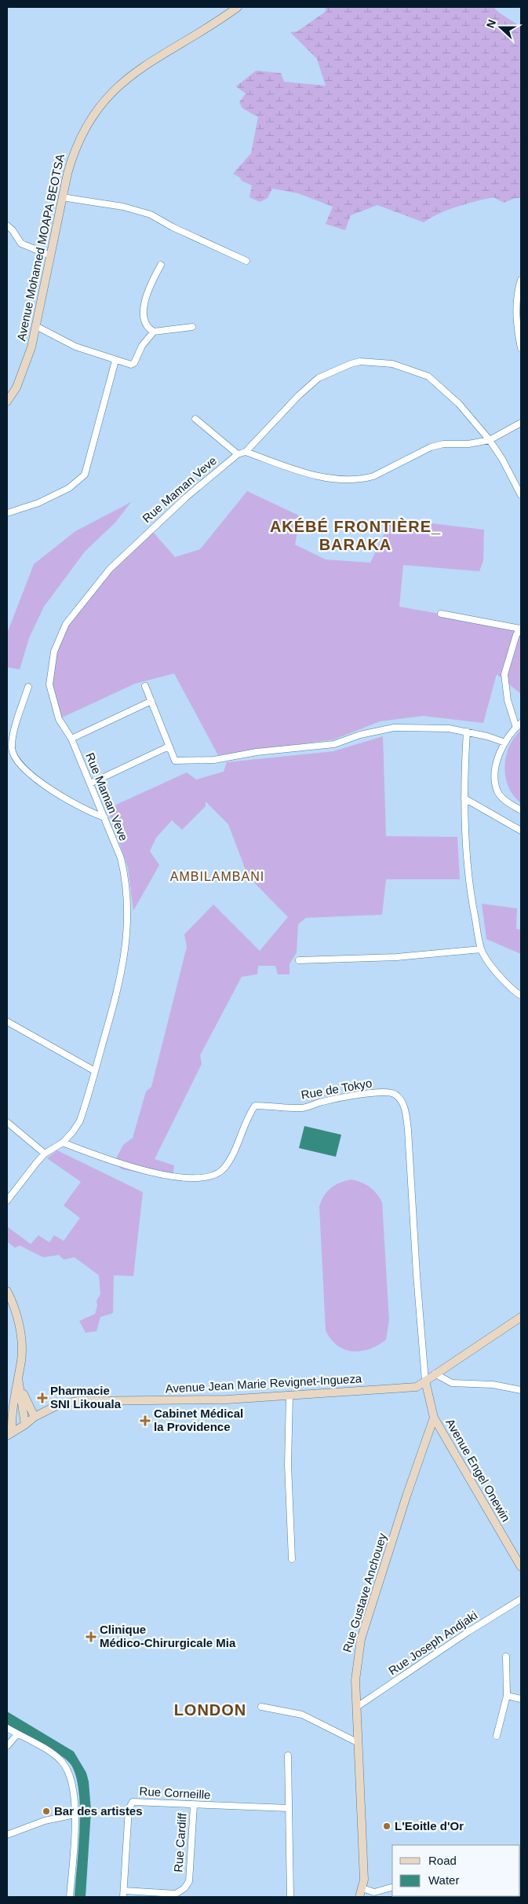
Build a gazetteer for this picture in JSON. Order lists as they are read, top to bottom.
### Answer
{
  "streets": {
    "main road": [
      "Avenue Mohamed MOAPA BEOTSA",
      "Avenue Jean Marie Revignet-Ingueza",
      "Avenue Engel Onewin",
      "Rue Gustave Anchouey"
    ],
    "street": [
      "Rue Maman Veve",
      "Rue de Tokyo",
      "Rue Joseph Andjaki",
      "Rue Corneille",
      "Rue Cardiff"
    ]
  },
  "crossings": [
    ["Rue Maman Veve", "Rue de Tokyo"],
    ["Rue de Tokyo", "Avenue Jean Marie Revignet-Ingueza"],
    ["Rue de Tokyo", "Avenue Engel Onewin"],
    ["Avenue Jean Marie Revignet-Ingueza", "Avenue Engel Onewin"],
    ["Avenue Engel Onewin", "Rue Gustave Anchouey"],
    ["Rue Gustave Anchouey", "Rue Joseph Andjaki"],
    ["Rue Corneille", "Rue Cardiff"]
  ],
  "districts": ["AKÉBÉ FRONTIÈRE_ BARAKA", "AMBILAMBANI", "LONDON"],
  "places": {
    "health": ["Pharmacie SNI Likouala", "Cabinet Médical la Providence", "Clinique Médico-Chirurgicale Mia"],
    "other": ["Bar des artistes", "L'Eoitle d'Or"]
  },
  "legend": ["Road", "Water"],
  "north": "left"
}
